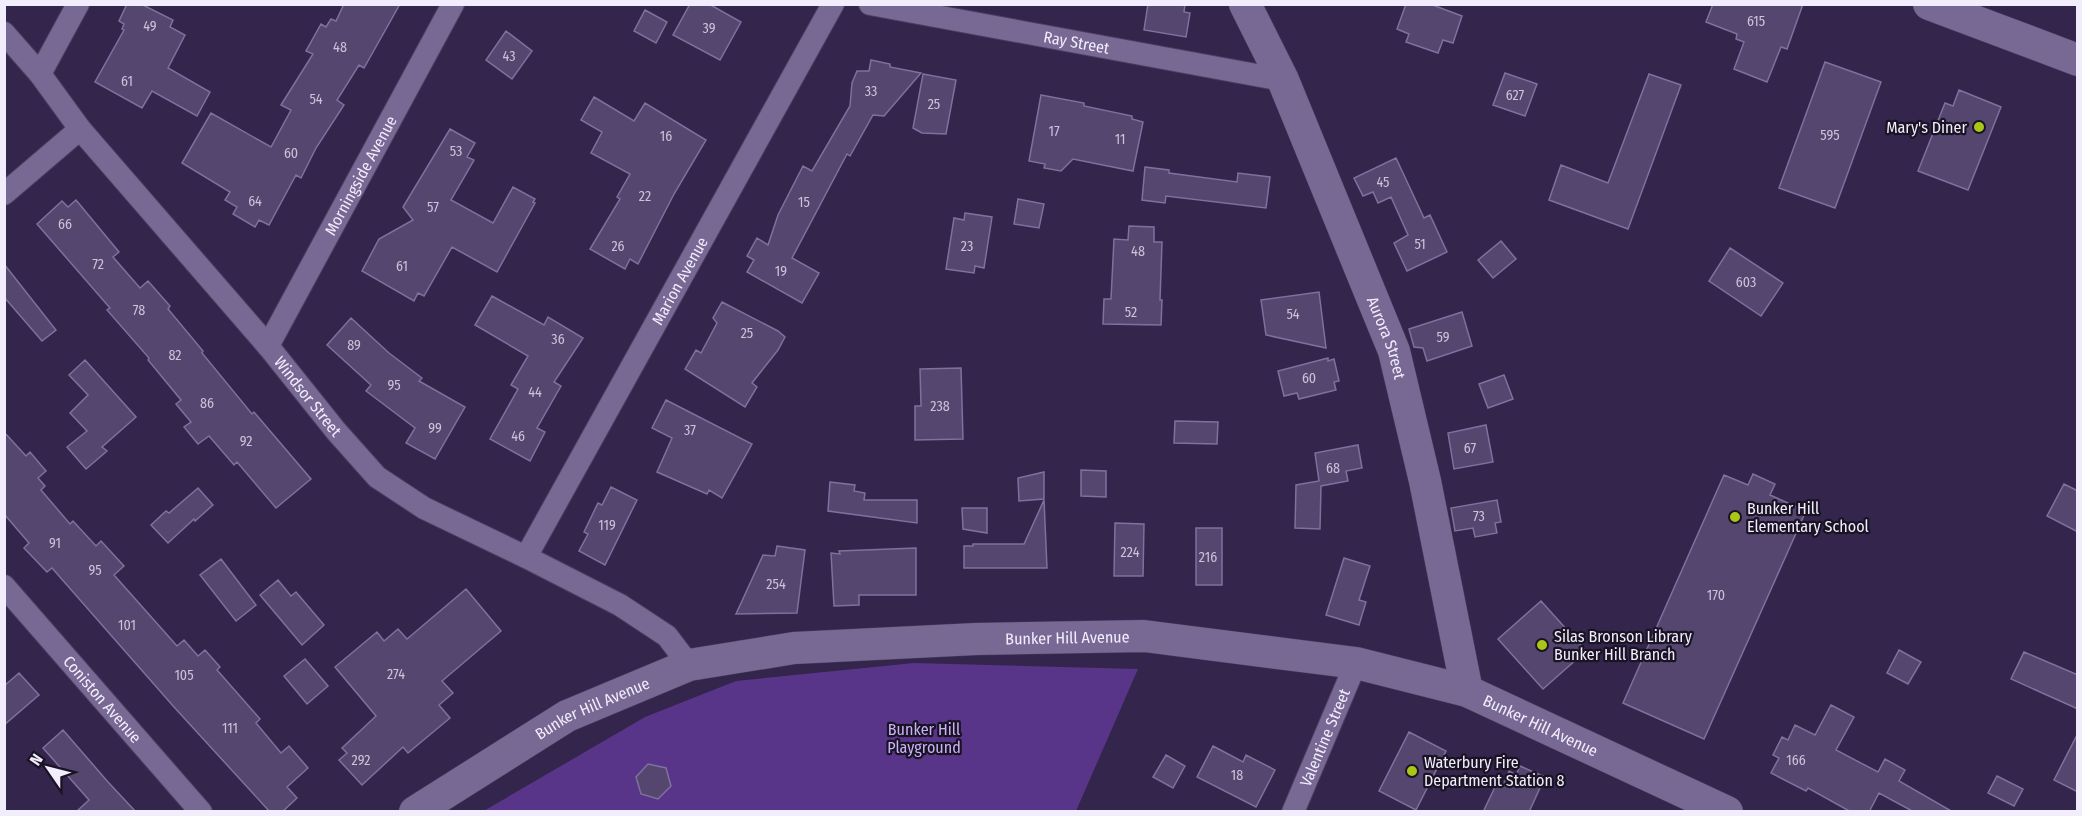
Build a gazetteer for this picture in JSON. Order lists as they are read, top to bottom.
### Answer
{
  "streets": {
    "main road": ["Aurora Street", "Bunker Hill Avenue"],
    "street": [
      "Ray Street",
      "Morningside Avenue",
      "Marion Avenue",
      "Windsor Street",
      "Coniston Avenue",
      "Valentine Street"
    ]
  },
  "crossings": [
    ["Ray Street", "Aurora Street"],
    ["Morningside Avenue", "Windsor Street"],
    ["Marion Avenue", "Windsor Street"],
    ["Aurora Street", "Bunker Hill Avenue"],
    ["Windsor Street", "Bunker Hill Avenue"],
    ["Bunker Hill Avenue", "Valentine Street"]
  ],
  "parks": ["Bunker Hill Playground"],
  "places": [
    "Mary's Diner",
    "Bunker Hill Elementary School",
    "Silas Bronson Library Bunker Hill Branch",
    "Waterbury Fire Department Station 8"
  ],
  "house_numbers": [
    "615",
    "49",
    "39",
    "48",
    "43",
    "61",
    "33",
    "627",
    "54",
    "25",
    "17",
    "595",
    "16",
    "11",
    "53",
    "60",
    "45",
    "22",
    "64",
    "15",
    "57",
    "66",
    "51",
    "26",
    "23",
    "48",
    "72",
    "61",
    "19",
    "603",
    "78",
    "52",
    "54",
    "25",
    "59",
    "36",
    "89",
    "82",
    "60",
    "95",
    "44",
    "86",
    "238",
    "99",
    "37",
    "46",
    "92",
    "67",
    "68",
    "73",
    "119",
    "91",
    "224",
    "216",
    "95",
    "254",
    "170",
    "101",
    "274",
    "105",
    "111",
    "292",
    "166",
    "18"
  ],
  "north": "top left"
}
